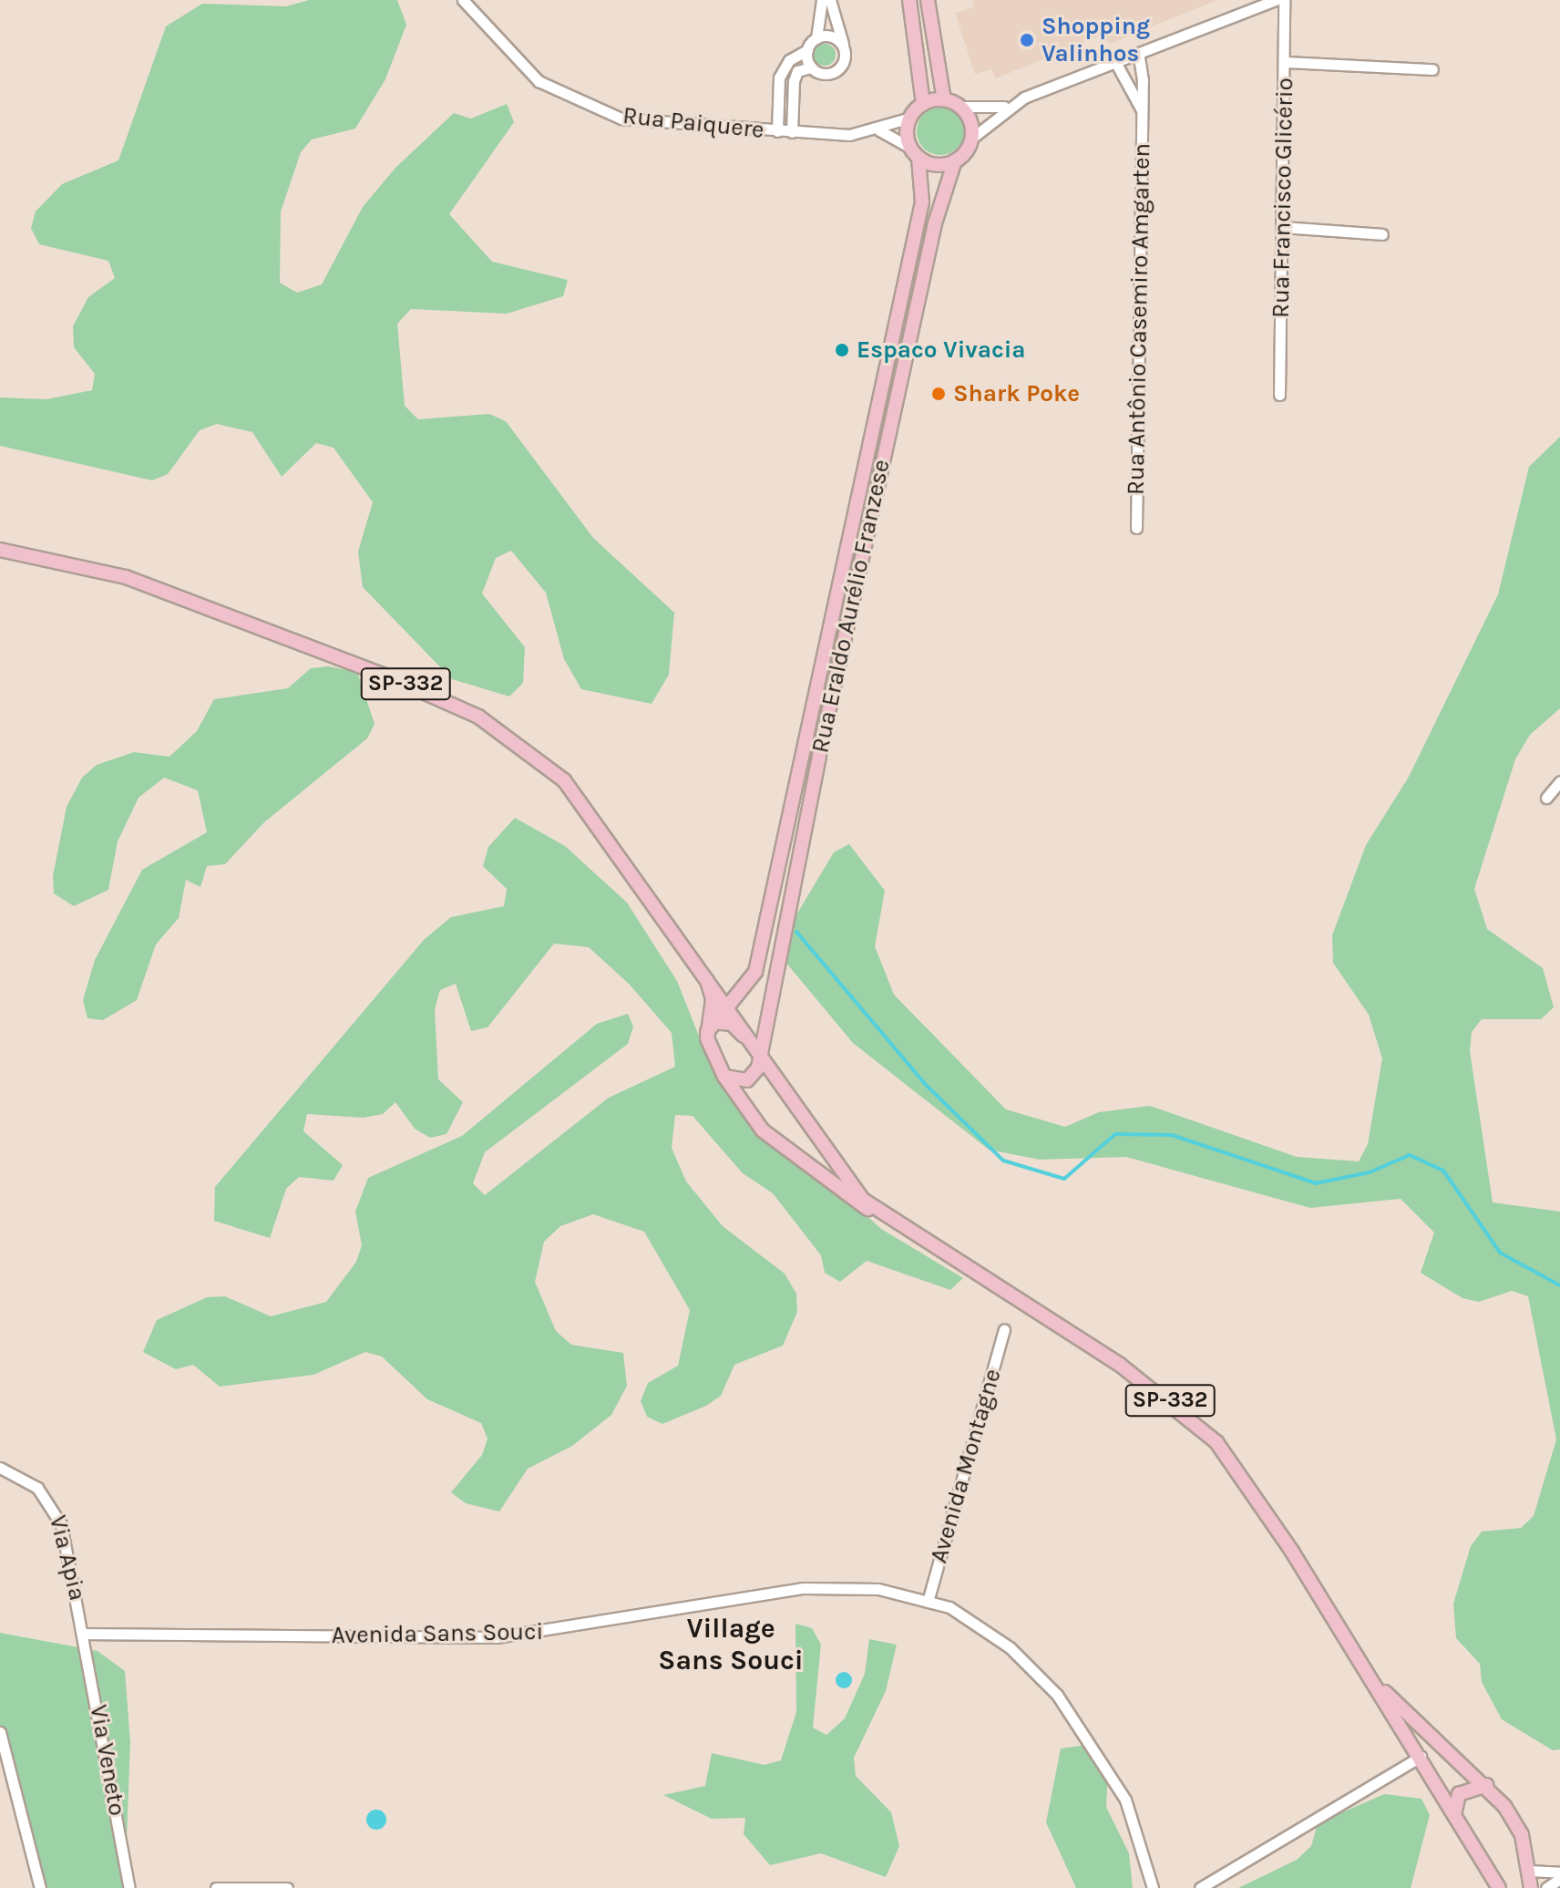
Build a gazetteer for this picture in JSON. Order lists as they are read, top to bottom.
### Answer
{
  "streets": {
    "main road": ["Rua Eraldo Aurélio Franzese", "SP-332"],
    "street": [
      "Rua Paiquere",
      "Rua Francisco Glicério",
      "Rua Antônio Casemiro Amgarten",
      "Avenida Montagne",
      "Via Apia",
      "Avenida Sans Souci",
      "Via Veneto"
    ]
  },
  "crossings": [
    ["Rua Paiquere", "Rua Eraldo Aurélio Franzese"],
    ["Rua Eraldo Aurélio Franzese", "SP-332"],
    ["Avenida Montagne", "Avenida Sans Souci"],
    ["Via Apia", "Avenida Sans Souci"],
    ["Via Apia", "Via Veneto"],
    ["Avenida Sans Souci", "Via Veneto"]
  ],
  "districts": ["Village Sans Souci"],
  "places": ["Shopping Valinhos", "Espaco Vivacia", "Shark Poke"]
}
